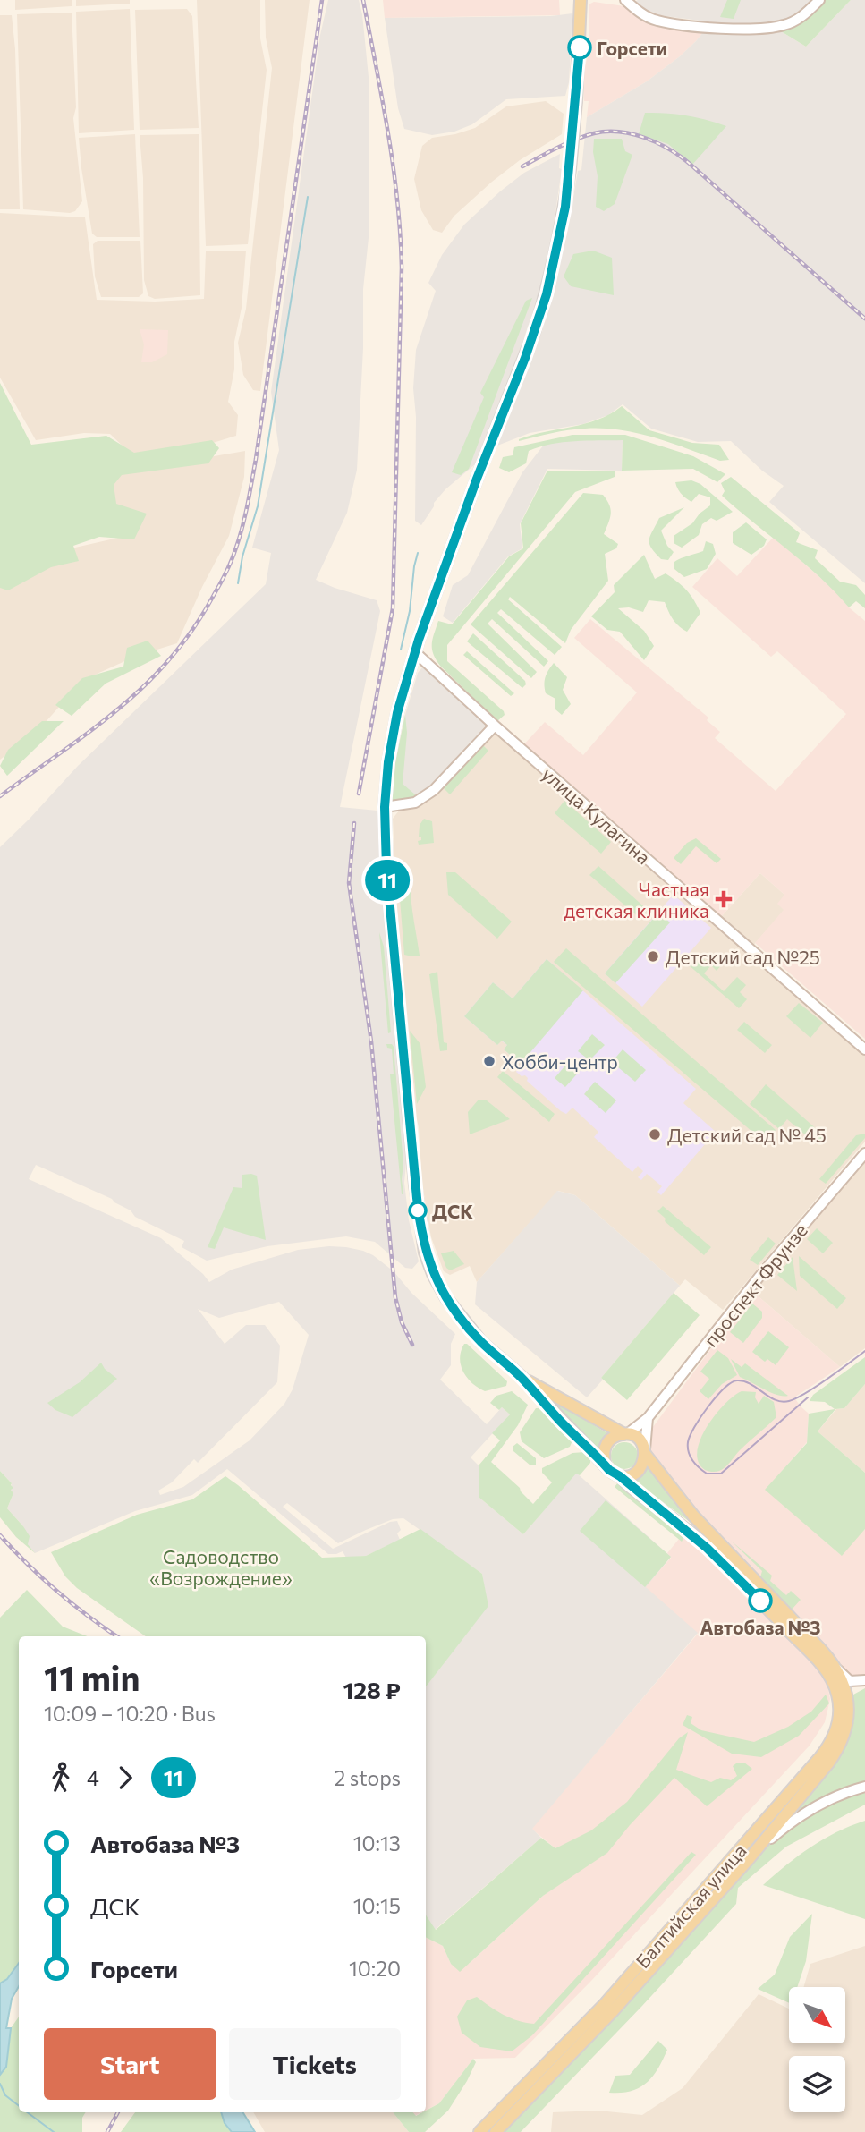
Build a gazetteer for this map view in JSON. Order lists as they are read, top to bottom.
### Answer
{
  "streets": {
    "main road": ["Балтийская улица"],
    "street": ["улица Кулагина", "проспект Фрунзе"]
  },
  "crossings": [
    ["проспект Фрунзе", "Балтийская улица"]
  ],
  "parks": ["Садоводство «Возрождение»"],
  "places": {
    "other": [
      "Горсети",
      "Детский сад №25",
      "Хобби-центр",
      "Детский сад № 45",
      "ДСК",
      "Автобаза №3"
    ],
    "health": ["Частная детская клиника"]
  },
  "lines": ["bus line 11"],
  "north": "bottom right",
  "page": {
    "on_map": "11",
    "heading": ["11 min", "10:09 – 10:20 · Bus", "128 ₽"],
    "legs": ["4", "11", "2 stops"],
    "list": [
      {
        "name": "Автобаза №3",
        "value": "10:13"
      },
      {
        "name": "ДСК",
        "value": "10:15"
      },
      {
        "name": "Горсети",
        "value": "10:20"
      }
    ],
    "buttons": ["Start", "Tickets"]
  }
}
